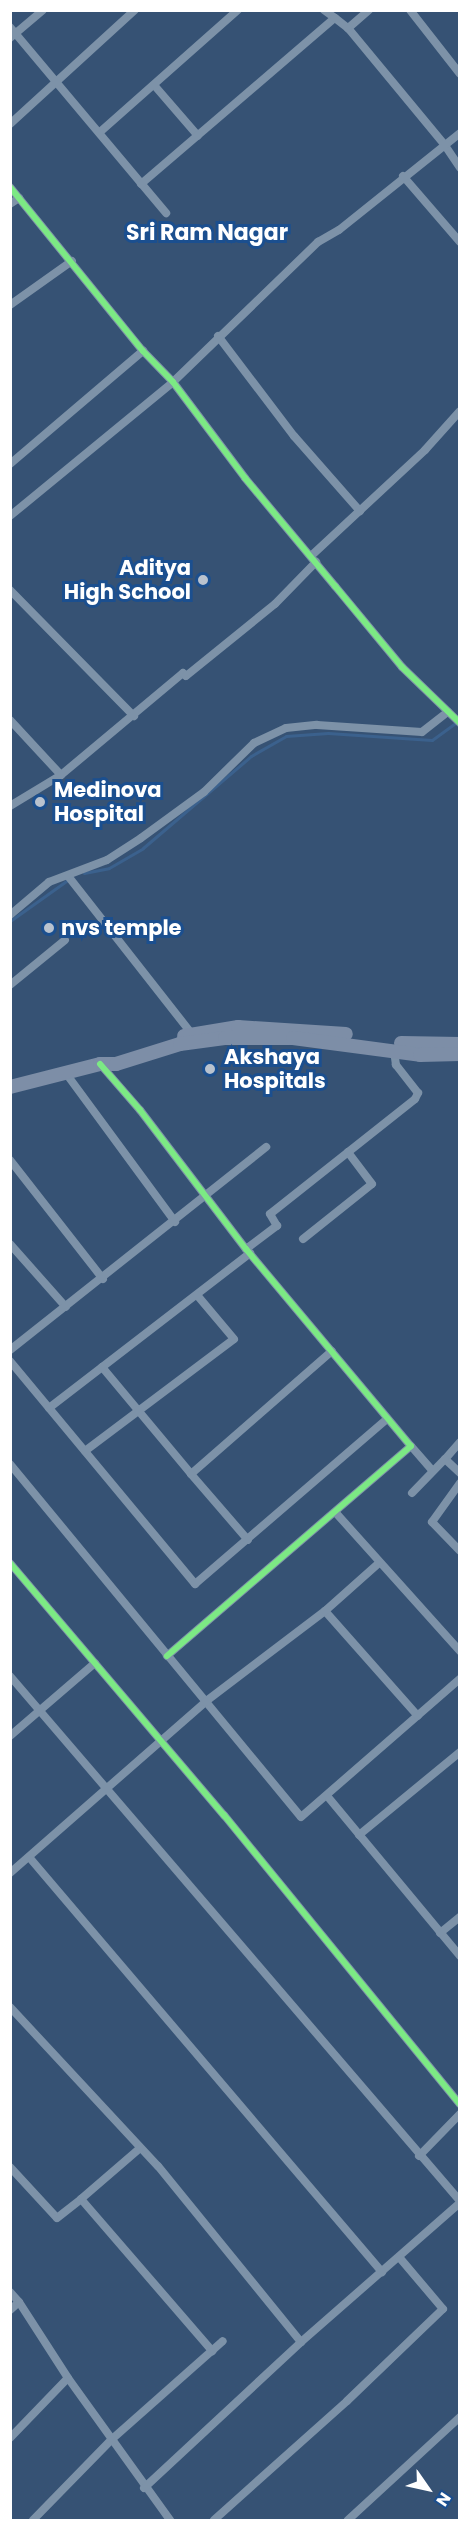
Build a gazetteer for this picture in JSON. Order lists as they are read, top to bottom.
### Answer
{
  "districts": ["Sri Ram Nagar"],
  "places": [
    "Aditya High School",
    "Medinova Hospital",
    "nvs temple",
    "Akshaya Hospitals"
  ],
  "north": "bottom right"
}
